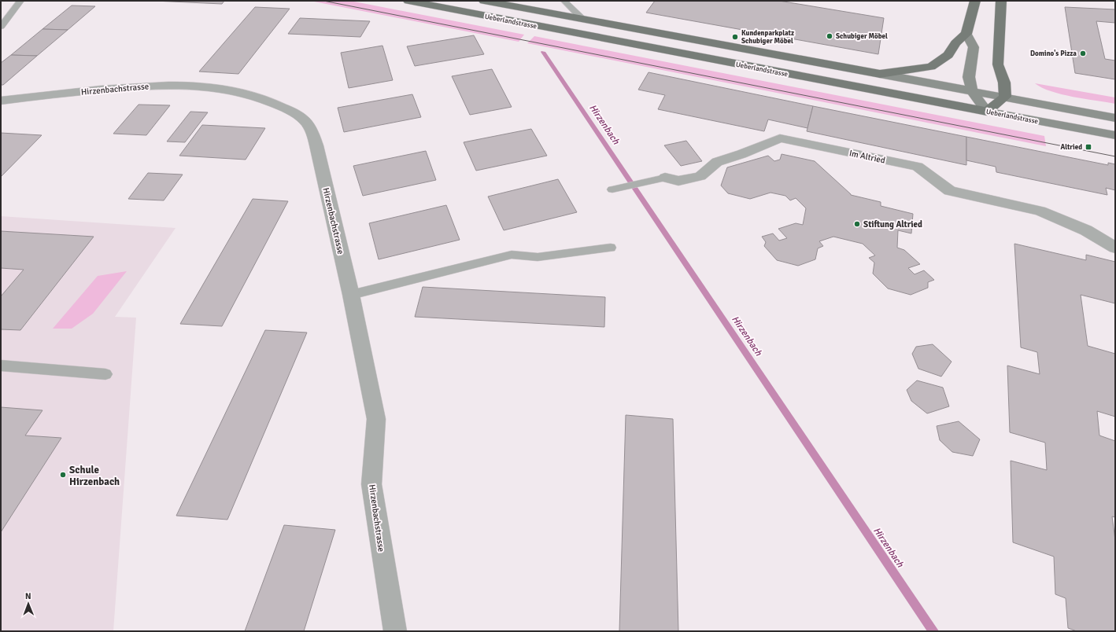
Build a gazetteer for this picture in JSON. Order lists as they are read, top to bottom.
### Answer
{
  "streets": {
    "main road": ["Ueberlandstrasse"],
    "street": ["Hirzenbachstrasse", "Im Altried"]
  },
  "water": ["Hirzenbach"],
  "places": {
    "other": [
      "Schubiger Möbel",
      "Kundenparkplatz Schubiger Möbel",
      "Domino's Pizza",
      "Stiftung Altried",
      "Schule Hirzenbach"
    ],
    "transit": ["Altried"]
  },
  "north": "top"
}
